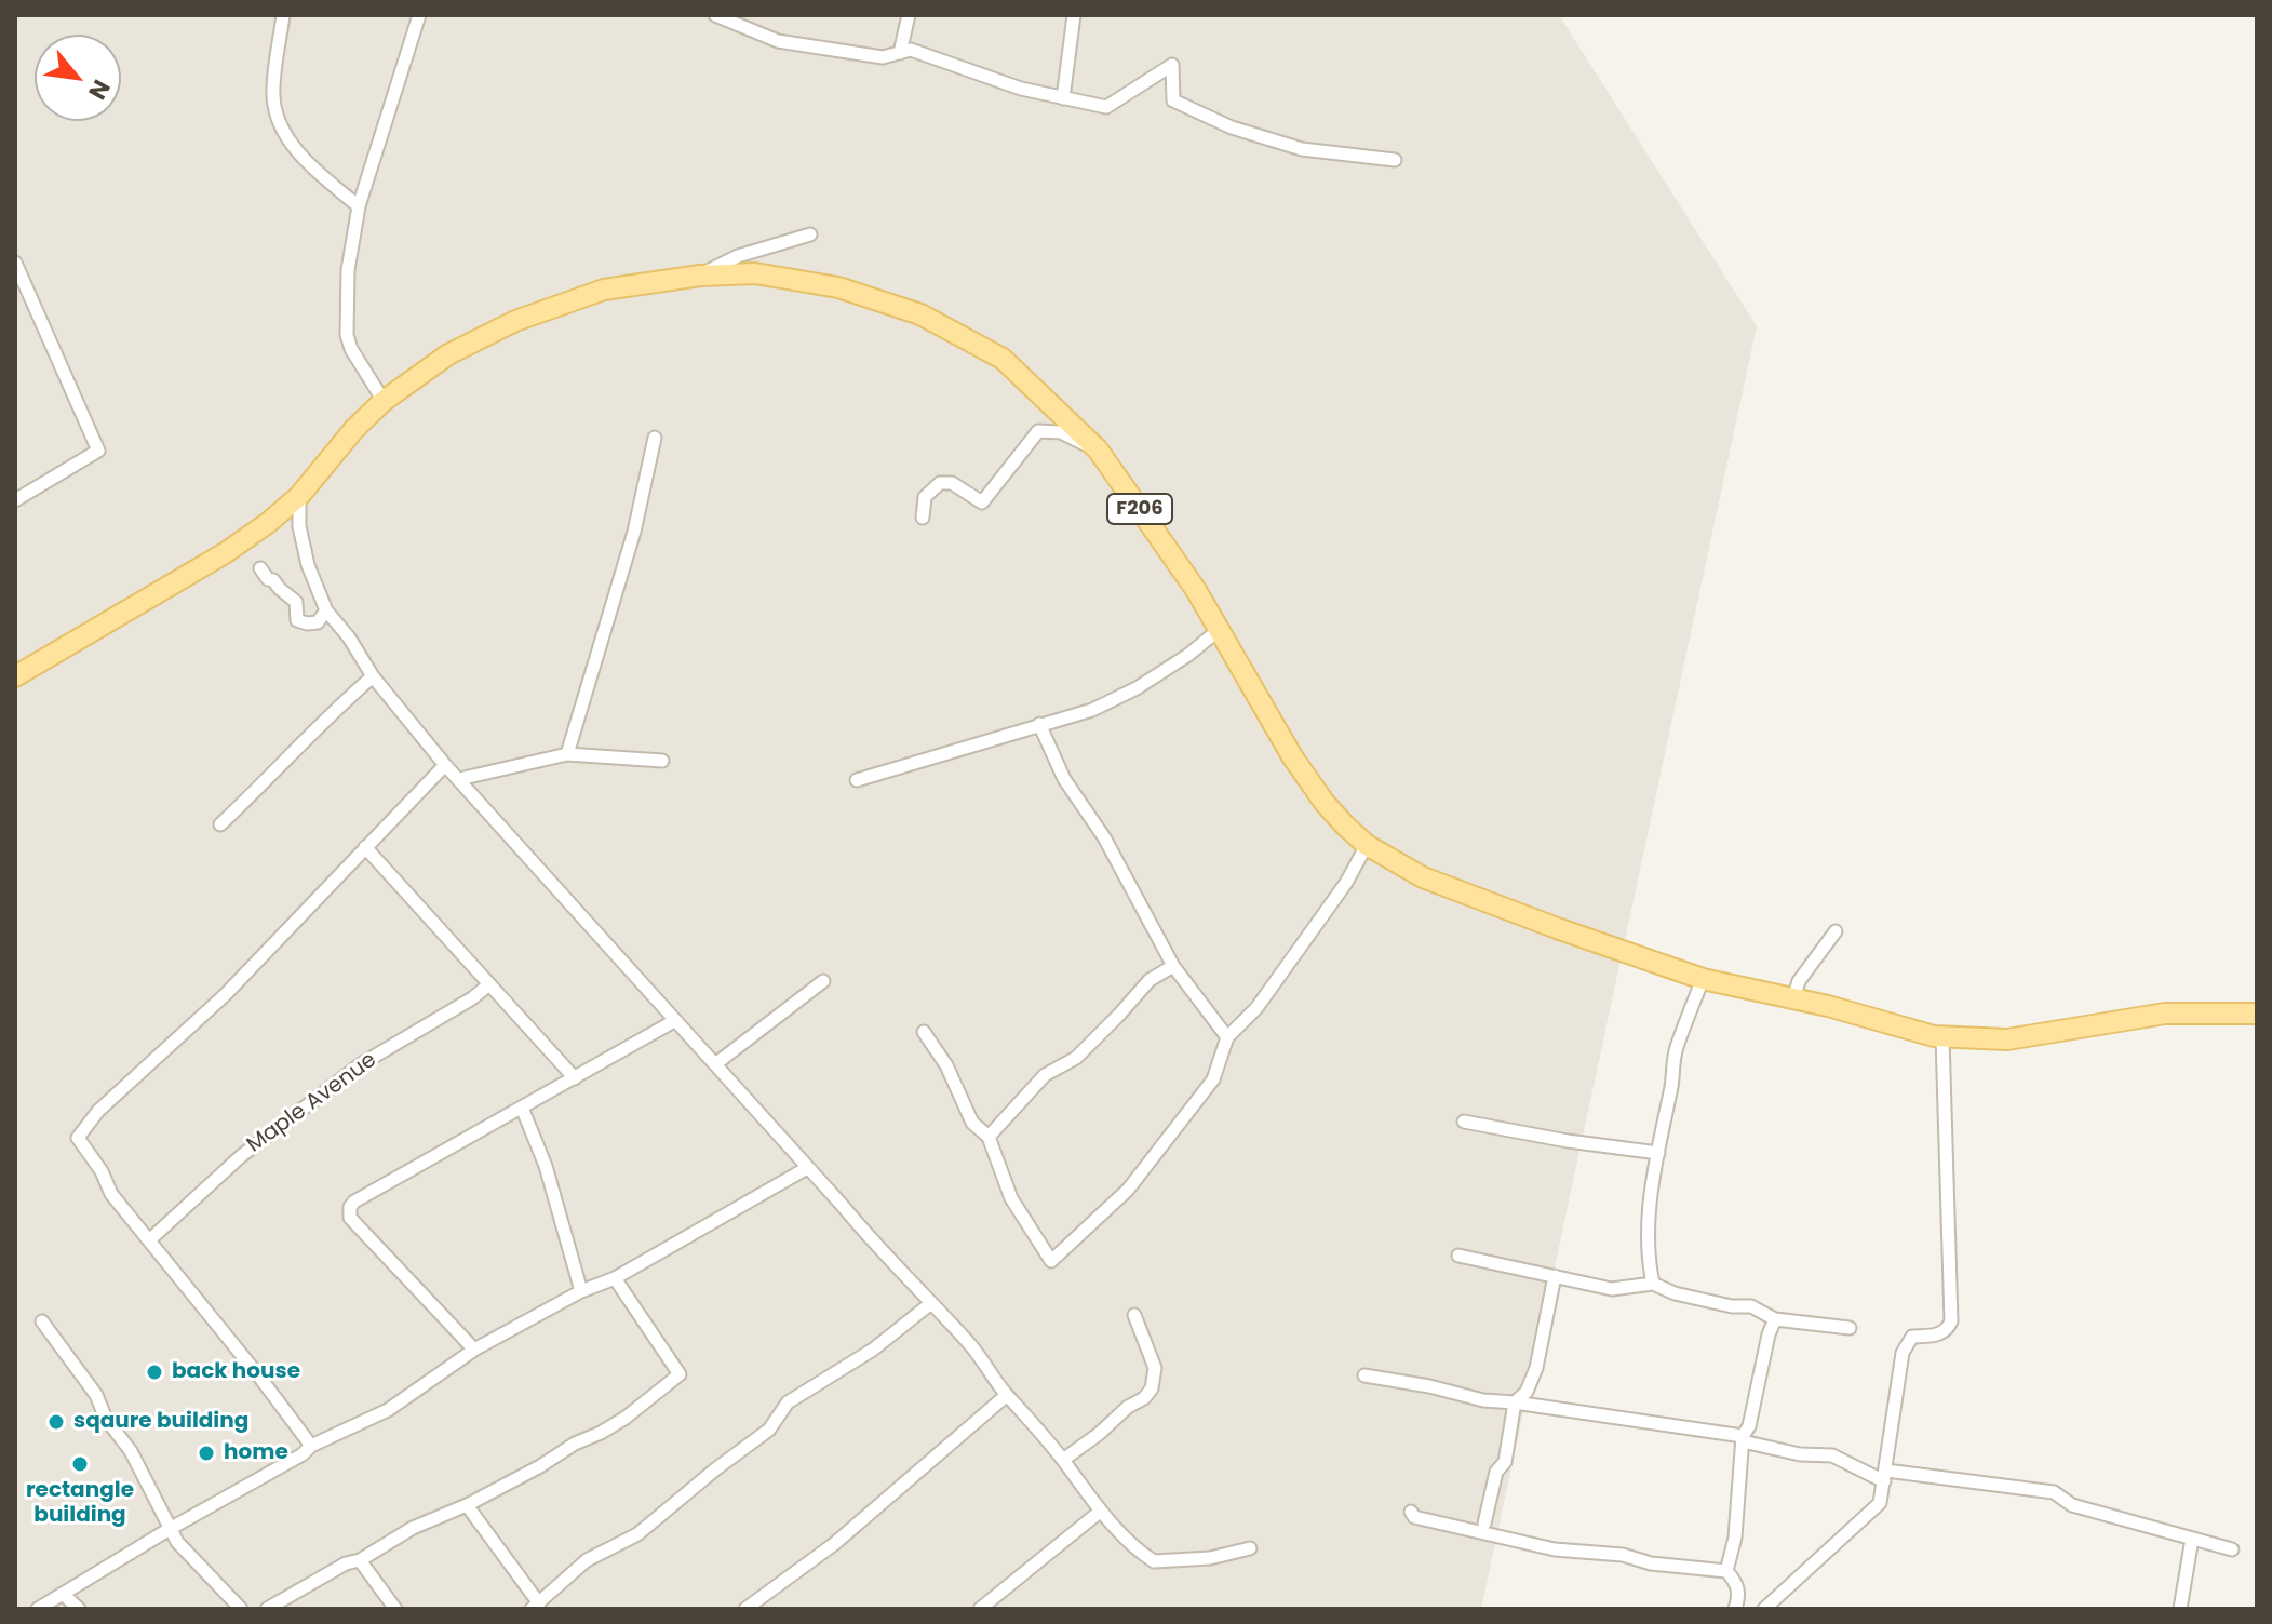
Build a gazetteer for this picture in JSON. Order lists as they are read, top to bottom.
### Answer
{
  "streets": {
    "main road": ["F206"],
    "street": ["Maple Avenue"]
  },
  "places": [
    "back house",
    "sqaure building",
    "home",
    "rectangle building"
  ],
  "north": "bottom right"
}
